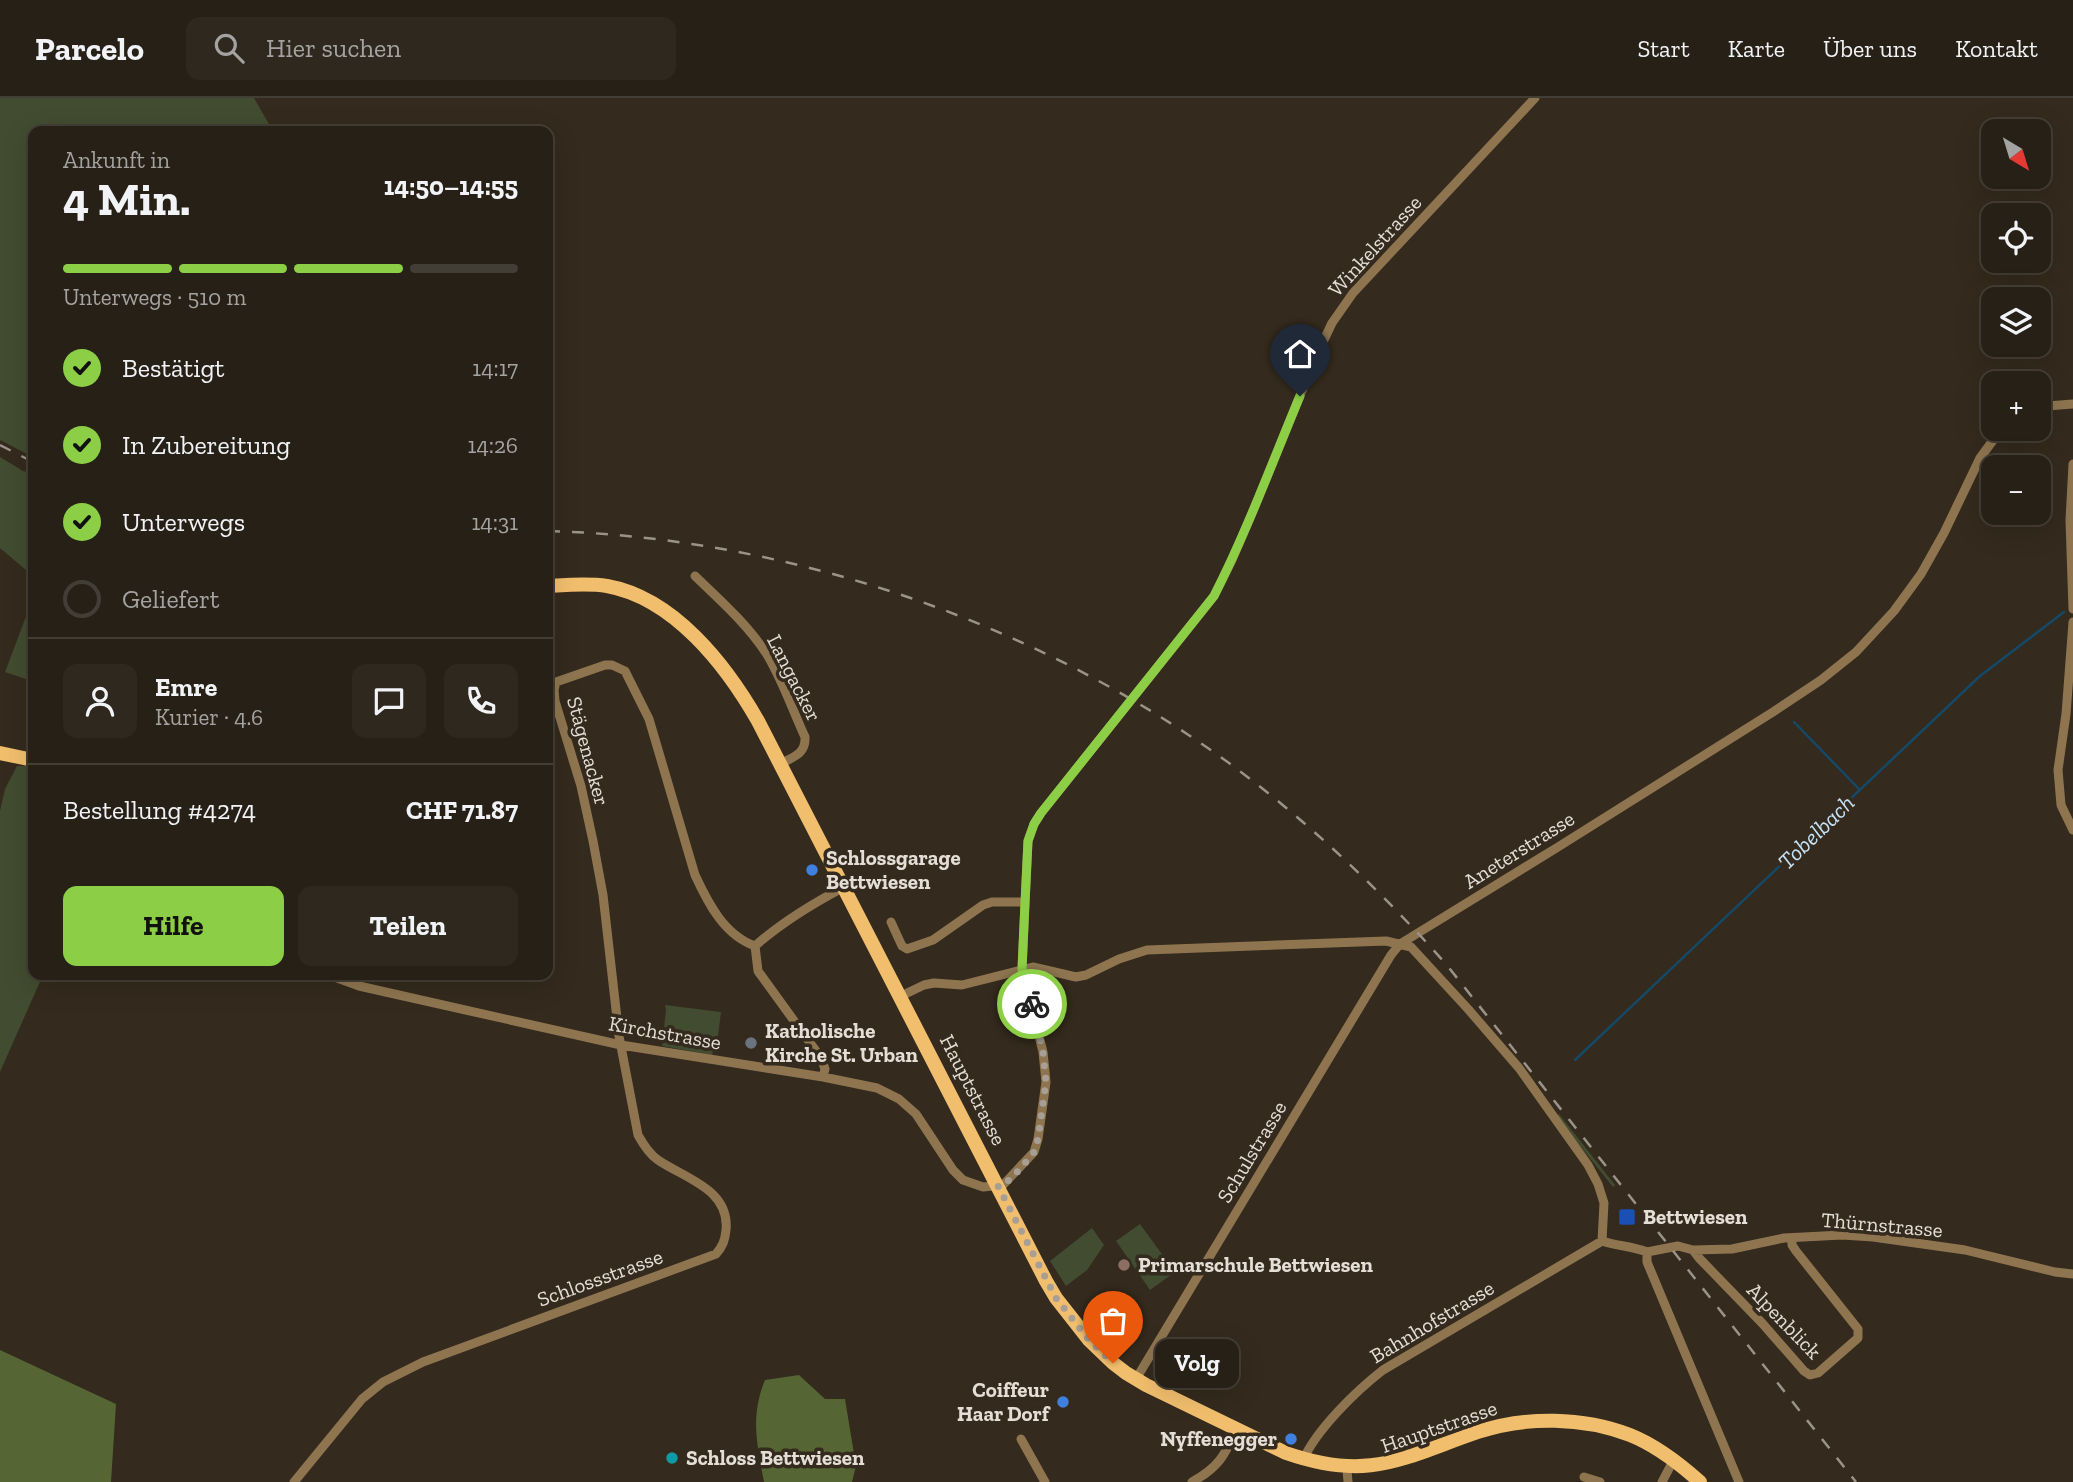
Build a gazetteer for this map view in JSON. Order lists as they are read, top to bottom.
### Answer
{
  "streets": {
    "main road": ["Hauptstrasse"],
    "street": [
      "Winkelstrasse",
      "Langacker",
      "Stägenacker",
      "Aneterstrasse",
      "Kirchstrasse",
      "Schulstrasse",
      "Thürnstrasse",
      "Schlossstrasse",
      "Alpenblick",
      "Bahnhofstrasse"
    ]
  },
  "crossings": [
    ["Winkelstrasse", "Kirchstrasse"],
    ["Winkelstrasse", "Hauptstrasse"],
    ["Langacker", "Hauptstrasse"],
    ["Stägenacker", "Kirchstrasse"],
    ["Stägenacker", "Schlossstrasse"],
    ["Aneterstrasse", "Schulstrasse"],
    ["Kirchstrasse", "Hauptstrasse"],
    ["Kirchstrasse", "Schlossstrasse"],
    ["Hauptstrasse", "Schulstrasse"],
    ["Hauptstrasse", "Bahnhofstrasse"],
    ["Thürnstrasse", "Alpenblick"]
  ],
  "water": ["Tobelbach"],
  "places": {
    "other": [
      "Schlossgarage Bettwiesen",
      "Katholische Kirche St. Urban",
      "Primarschule Bettwiesen",
      "Volg",
      "Coiffeur Haar Dorf",
      "Nyffenegger",
      "Schloss Bettwiesen"
    ],
    "transit": ["Bettwiesen"]
  },
  "north": "bottom right",
  "page": {
    "header": "Parcelo",
    "search": "Hier suchen",
    "nav": [
      "Start",
      "Karte",
      "Über uns",
      "Kontakt"
    ],
    "map_buttons": ["+", "−"],
    "heading": ["4 Min.", "Ankunft in", "14:50–14:55"],
    "panel": [
      "Emre",
      "Kurier · 4.6",
      "Bestellung #4274",
      "CHF 71.87"
    ],
    "bar": "Unterwegs · 510 m",
    "list": [
      ["Bestätigt", "14:17"],
      ["In Zubereitung", "14:26"],
      ["Unterwegs", "14:31"],
      "Geliefert"
    ],
    "buttons": ["Hilfe", "Teilen"],
    "bubble": "Volg"
  }
}
